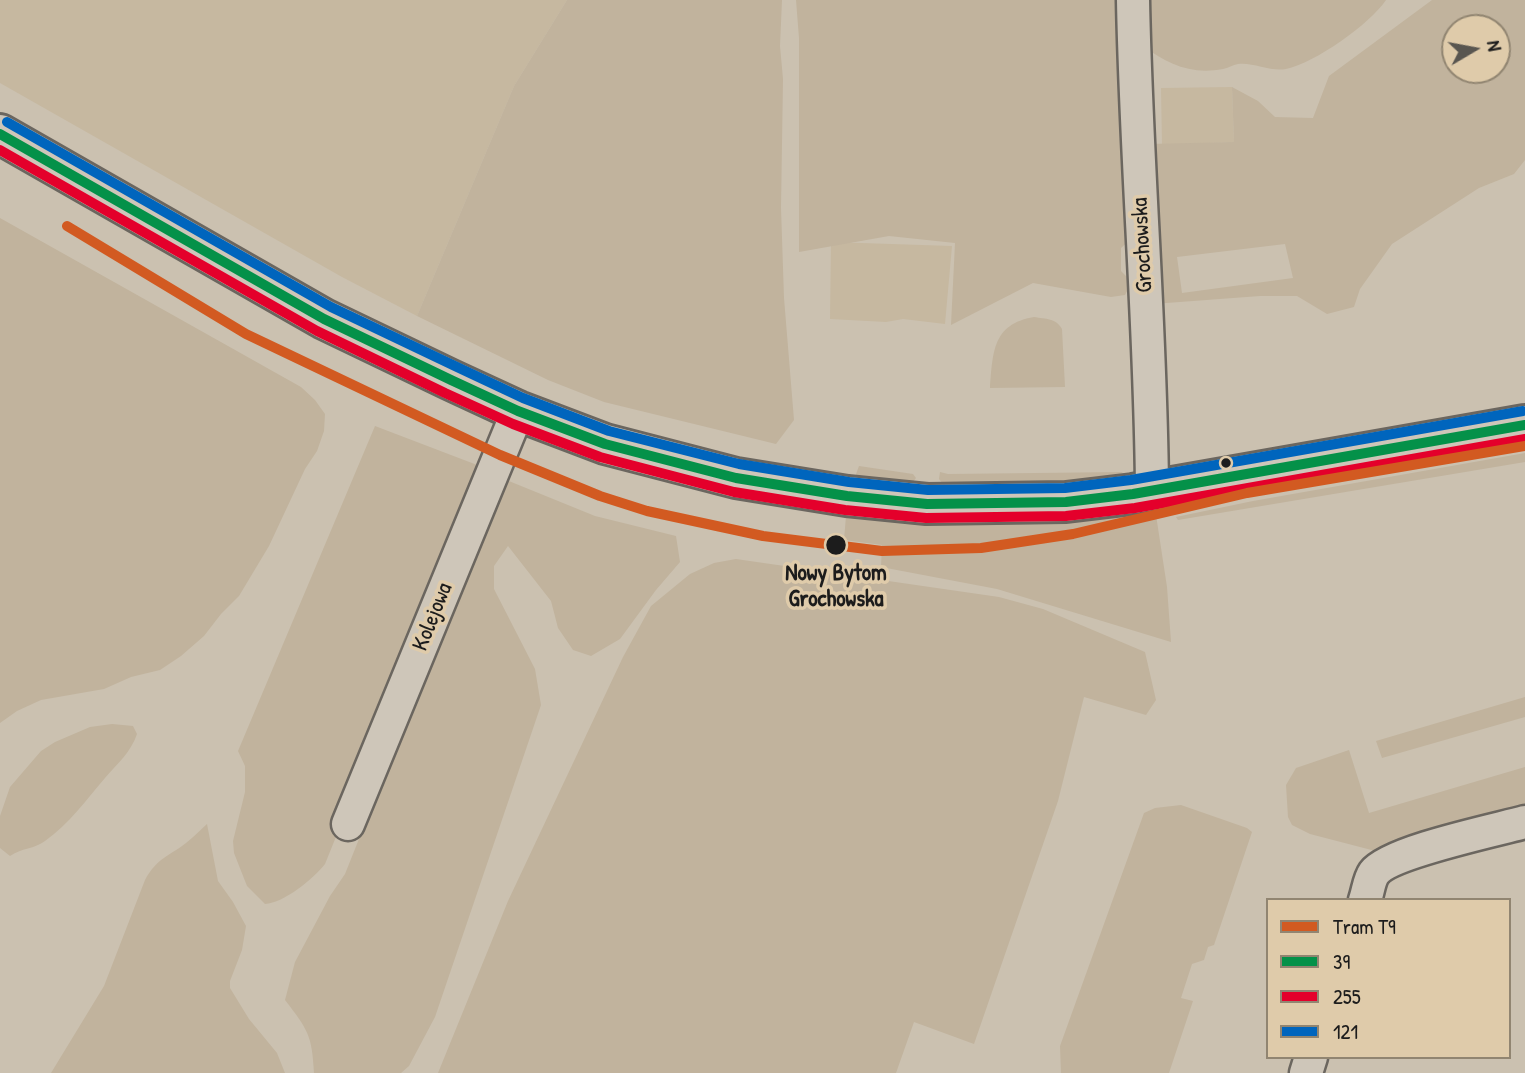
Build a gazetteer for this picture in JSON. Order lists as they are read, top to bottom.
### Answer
{
  "streets": {
    "street": ["Grochowska", "Kolejowa"]
  },
  "places": ["Nowy Bytom Grochowska"],
  "lines": [
    "transit line 121",
    "transit line 39",
    "transit line 255",
    "tram line T9"
  ],
  "legend": [
    "Tram T9",
    "39",
    "255",
    "121"
  ],
  "north": "right"
}
